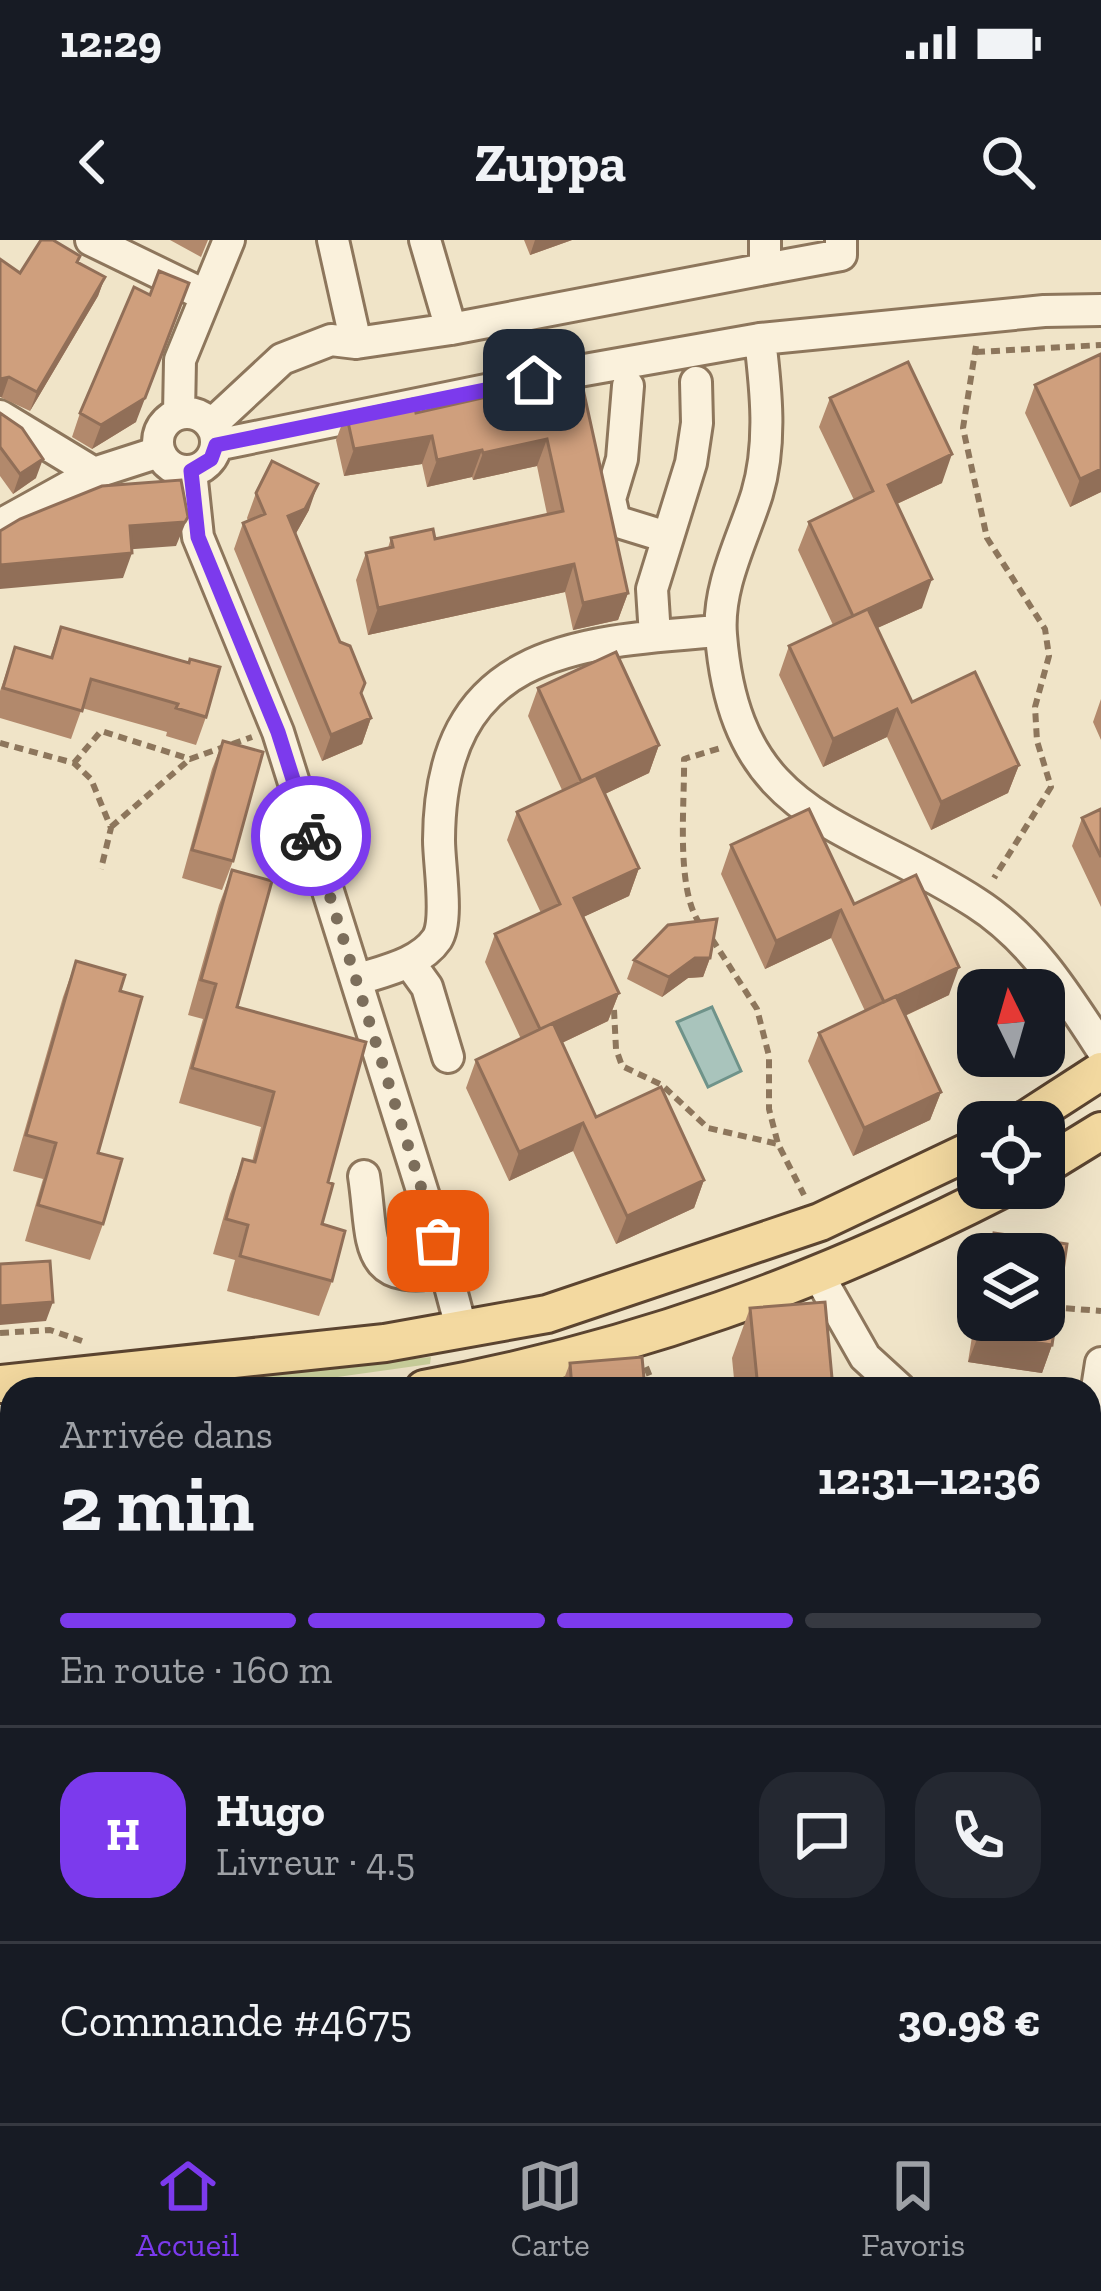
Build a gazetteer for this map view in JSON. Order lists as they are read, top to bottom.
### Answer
{
  "north": "top",
  "page": {
    "status": "12:29",
    "header": "Zuppa",
    "heading": ["2 min", "Arrivée dans", "12:31–12:36"],
    "panel": [
      "Hugo",
      "Livreur · 4.5",
      "Commande #4675",
      "30.98 €"
    ],
    "bar": "En route · 160 m",
    "round": "H",
    "tabs": ["Accueil", "Carte", "Favoris"]
  }
}
